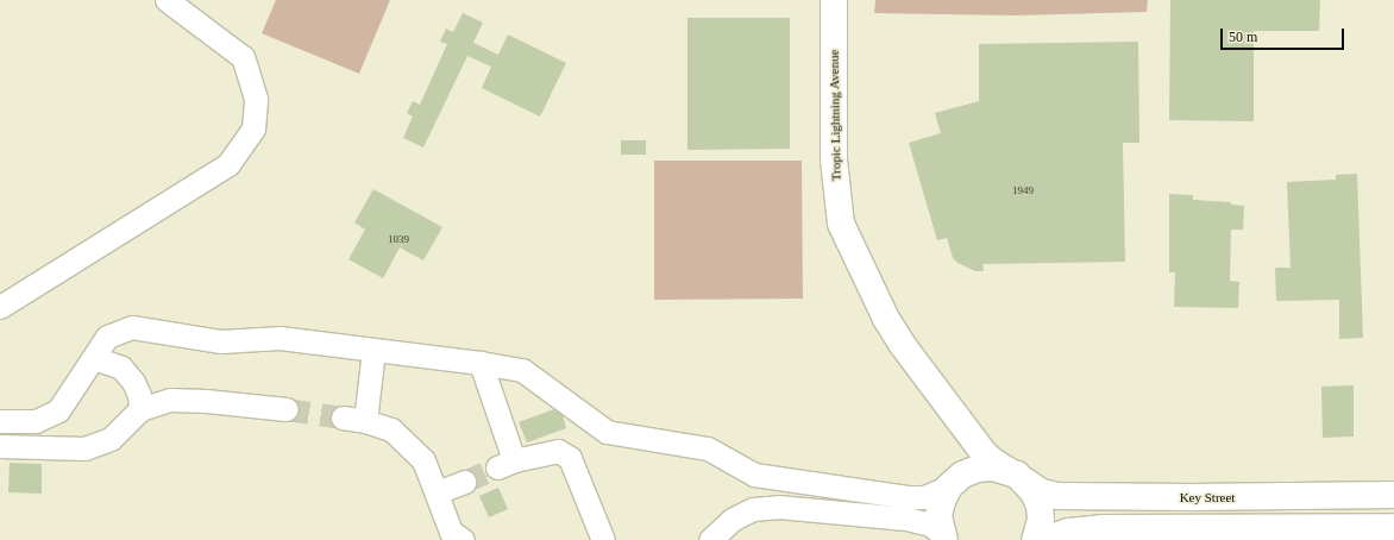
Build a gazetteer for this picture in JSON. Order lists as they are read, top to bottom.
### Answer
{
  "streets": {
    "main road": ["Tropic Lightning Avenue", "Key Street"]
  },
  "crossings": [
    ["Tropic Lightning Avenue", "Key Street"]
  ],
  "house_numbers": ["1949", "1039"],
  "scale_bar": "50 m"
}
